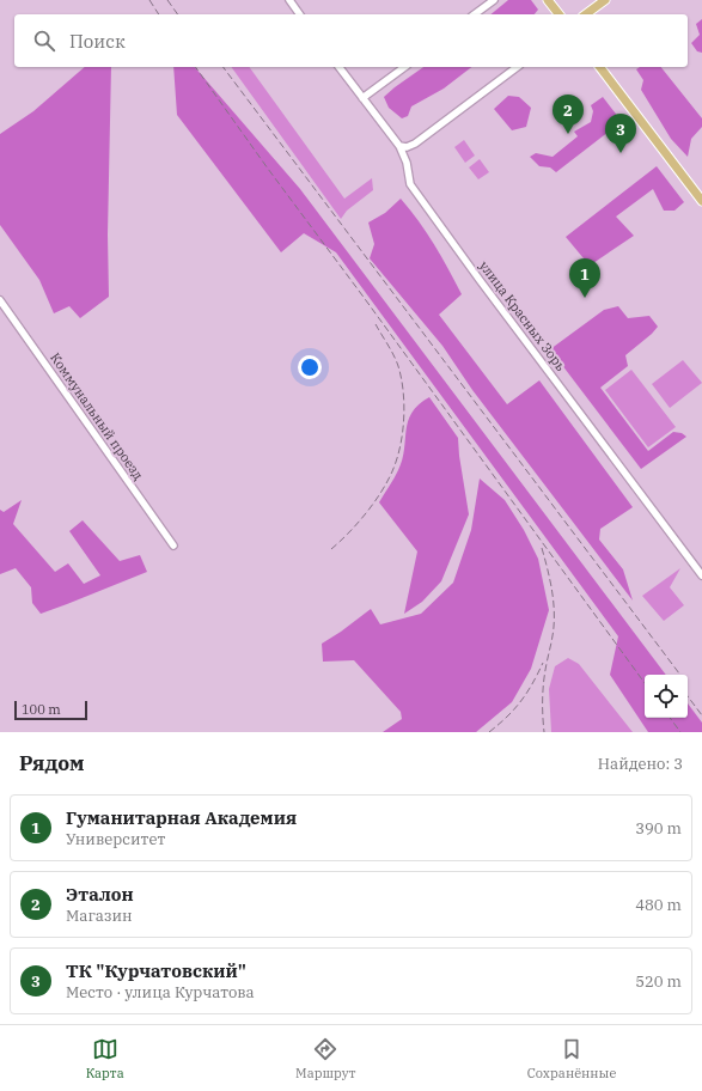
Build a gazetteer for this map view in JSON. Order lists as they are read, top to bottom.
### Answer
{
  "streets": {
    "street": ["улица Красных Зорь", "Коммунальный проезд"]
  },
  "scale_bar": "100 m",
  "page": {
    "search": "Поиск",
    "pins": ["2", "3", "1"],
    "scale": "100 m",
    "heading": ["Рядом", "Найдено: 3"],
    "list": [
      {
        "mark": "1",
        "name": "Гуманитарная Академия",
        "note": "Университет",
        "value": "390 m"
      },
      {
        "mark": "2",
        "name": "Эталон",
        "note": "Магазин",
        "value": "480 m"
      },
      {
        "mark": "3",
        "name": "ТК \"Курчатовский\"",
        "note": "Место · улица Курчатова",
        "value": "520 m"
      }
    ],
    "nav": ["Карта", "Маршрут", "Сохранённые"]
  }
}
